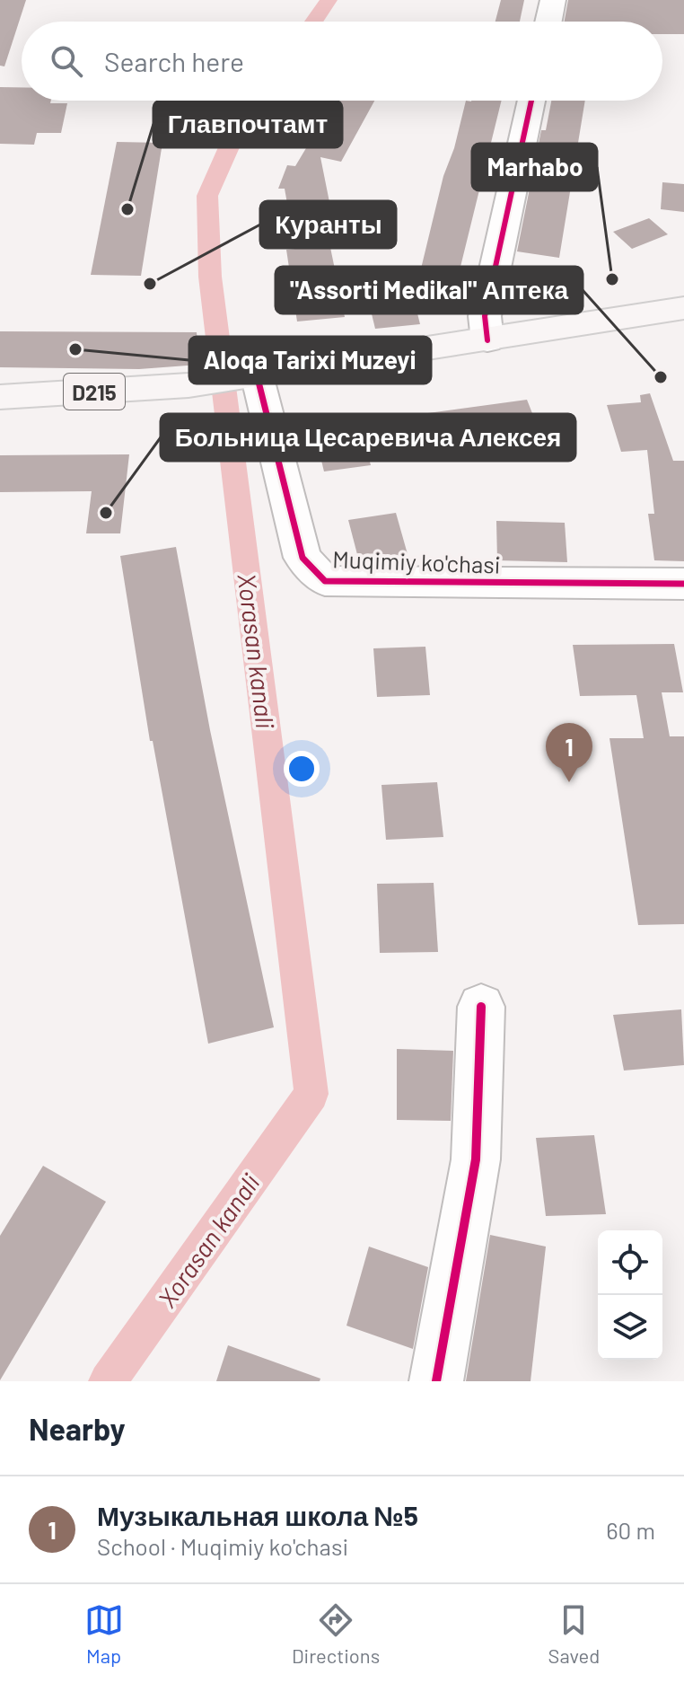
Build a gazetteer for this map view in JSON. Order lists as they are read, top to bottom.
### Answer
{
  "streets": {
    "main road": ["D215"],
    "street": ["Muqimiy ko'chasi"]
  },
  "crossings": [
    ["D215", "Muqimiy ko'chasi"]
  ],
  "water": ["Xorasan kanali"],
  "places": [
    "Главпочтамт",
    "Marhabo",
    "Куранты",
    "Aloqa Tarixi Muzeyi",
    "\"Assorti Medikal\" Аптека",
    "Больница Цесаревича Алексея"
  ],
  "page": {
    "search": "Search here",
    "pins": "1",
    "heading": "Nearby",
    "list": [
      {
        "mark": "1",
        "name": "Музыкальная школа №5",
        "note": "School · Muqimiy ko'chasi",
        "value": "60 m"
      }
    ],
    "nav": ["Map", "Directions", "Saved"]
  }
}
